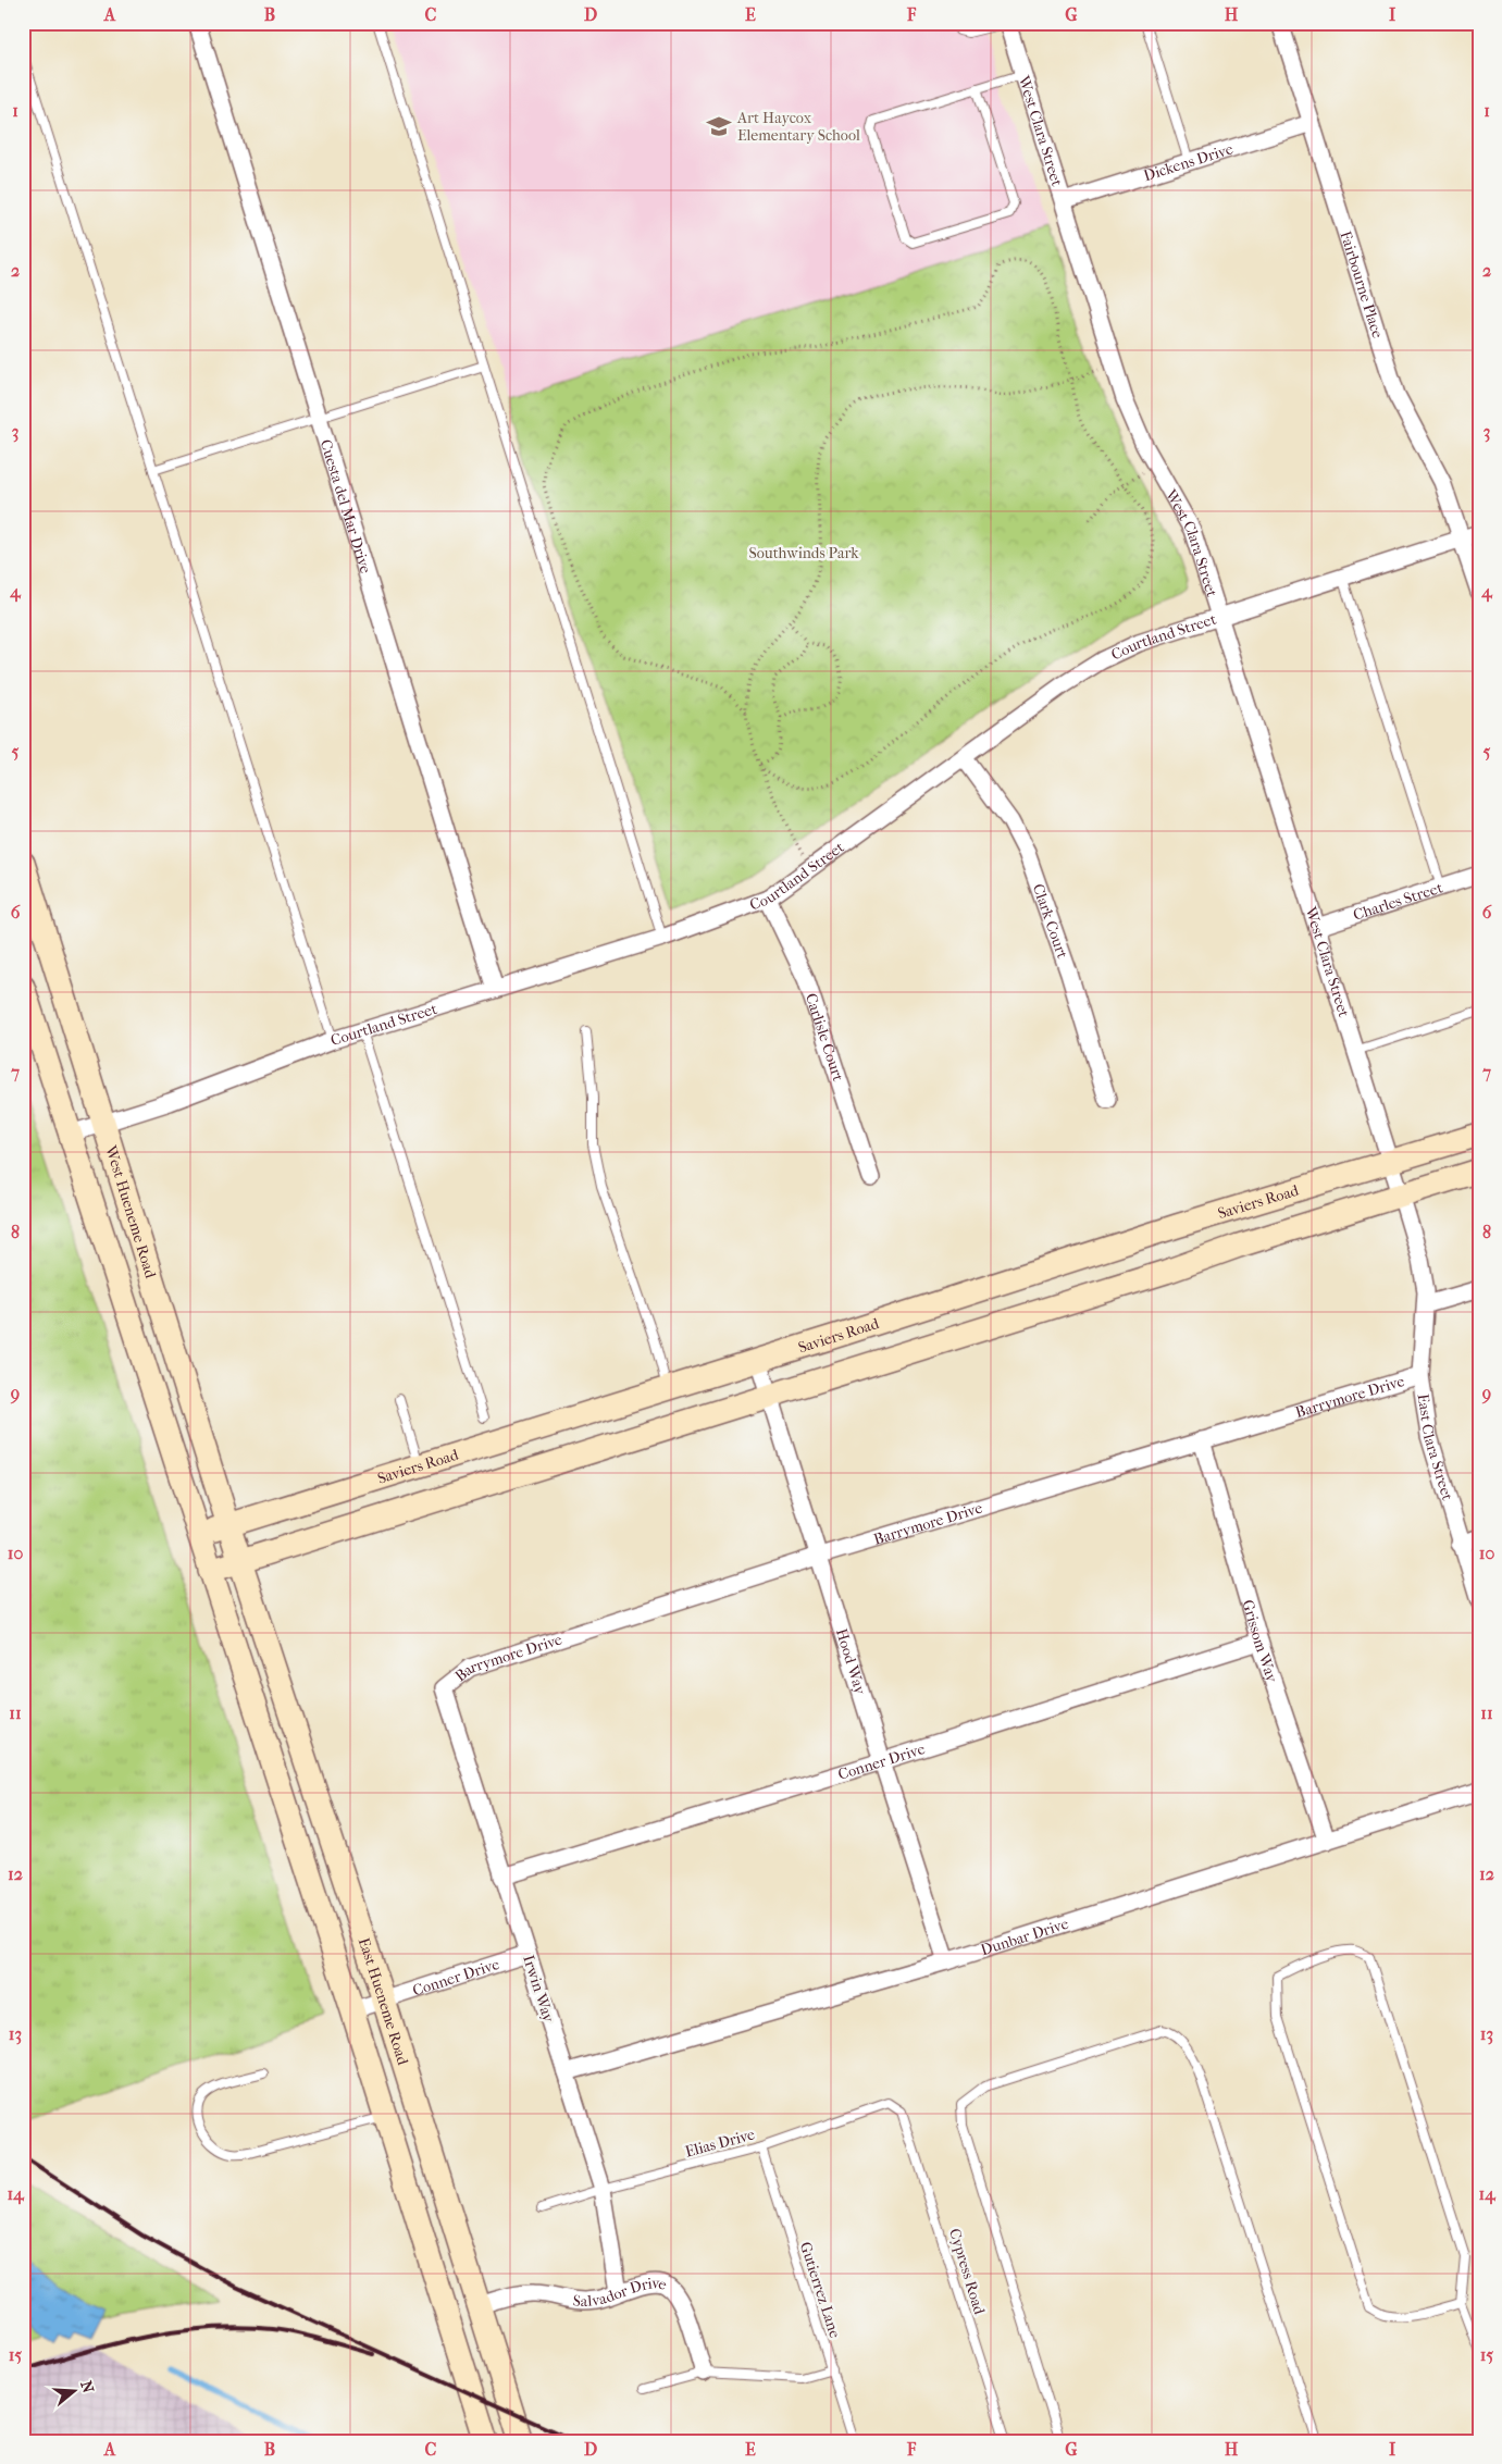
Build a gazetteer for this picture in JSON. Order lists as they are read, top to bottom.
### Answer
{
  "streets": {
    "main road": ["Saviers Road", "West Hueneme Road", "East Hueneme Road"],
    "street": [
      "West Clara Street",
      "Dickens Drive",
      "Fairbourne Place",
      "Cuesta del Mar Drive",
      "Courtland Street",
      "Charles Street",
      "Clark Court",
      "Carlisle Court",
      "Barrymore Drive",
      "East Clara Street",
      "Grissom Way",
      "Hood Way",
      "Conner Drive",
      "Dunbar Drive",
      "Irwin Way",
      "Salvador Drive"
    ],
    "lane": ["Elias Drive", "Cypress Road", "Gutierrez Lane"]
  },
  "crossings": [
    ["West Clara Street", "Dickens Drive"],
    ["West Clara Street", "Courtland Street"],
    ["West Clara Street", "Charles Street"],
    ["West Clara Street", "Saviers Road"],
    ["West Clara Street", "East Clara Street"],
    ["Dickens Drive", "Fairbourne Place"],
    ["Fairbourne Place", "Courtland Street"],
    ["Cuesta del Mar Drive", "Courtland Street"],
    ["Courtland Street", "Clark Court"],
    ["Courtland Street", "Carlisle Court"],
    ["Courtland Street", "West Hueneme Road"],
    ["Saviers Road", "West Hueneme Road"],
    ["Saviers Road", "Hood Way"],
    ["West Hueneme Road", "East Hueneme Road"],
    ["Barrymore Drive", "East Clara Street"],
    ["Barrymore Drive", "Grissom Way"],
    ["Barrymore Drive", "Hood Way"],
    ["Barrymore Drive", "Irwin Way"],
    ["Grissom Way", "Conner Drive"],
    ["Grissom Way", "Dunbar Drive"],
    ["Hood Way", "Conner Drive"],
    ["Hood Way", "Dunbar Drive"],
    ["Conner Drive", "Irwin Way"],
    ["Conner Drive", "East Hueneme Road"],
    ["Dunbar Drive", "Irwin Way"],
    ["Irwin Way", "Elias Drive"],
    ["Irwin Way", "Salvador Drive"],
    ["East Hueneme Road", "Salvador Drive"],
    ["Elias Drive", "Cypress Road"],
    ["Elias Drive", "Gutierrez Lane"]
  ],
  "parks": ["Southwinds Park"],
  "places": {
    "school or university": ["Art Haycox Elementary School"]
  },
  "north": "right",
  "grid": {
    "columns": [
      "A",
      "B",
      "C",
      "D",
      "E",
      "F",
      "G",
      "H",
      "I"
    ],
    "rows": [
      "1",
      "2",
      "3",
      "4",
      "5",
      "6",
      "7",
      "8",
      "9",
      "10",
      "11",
      "12",
      "13",
      "14",
      "15"
    ]
  }
}
